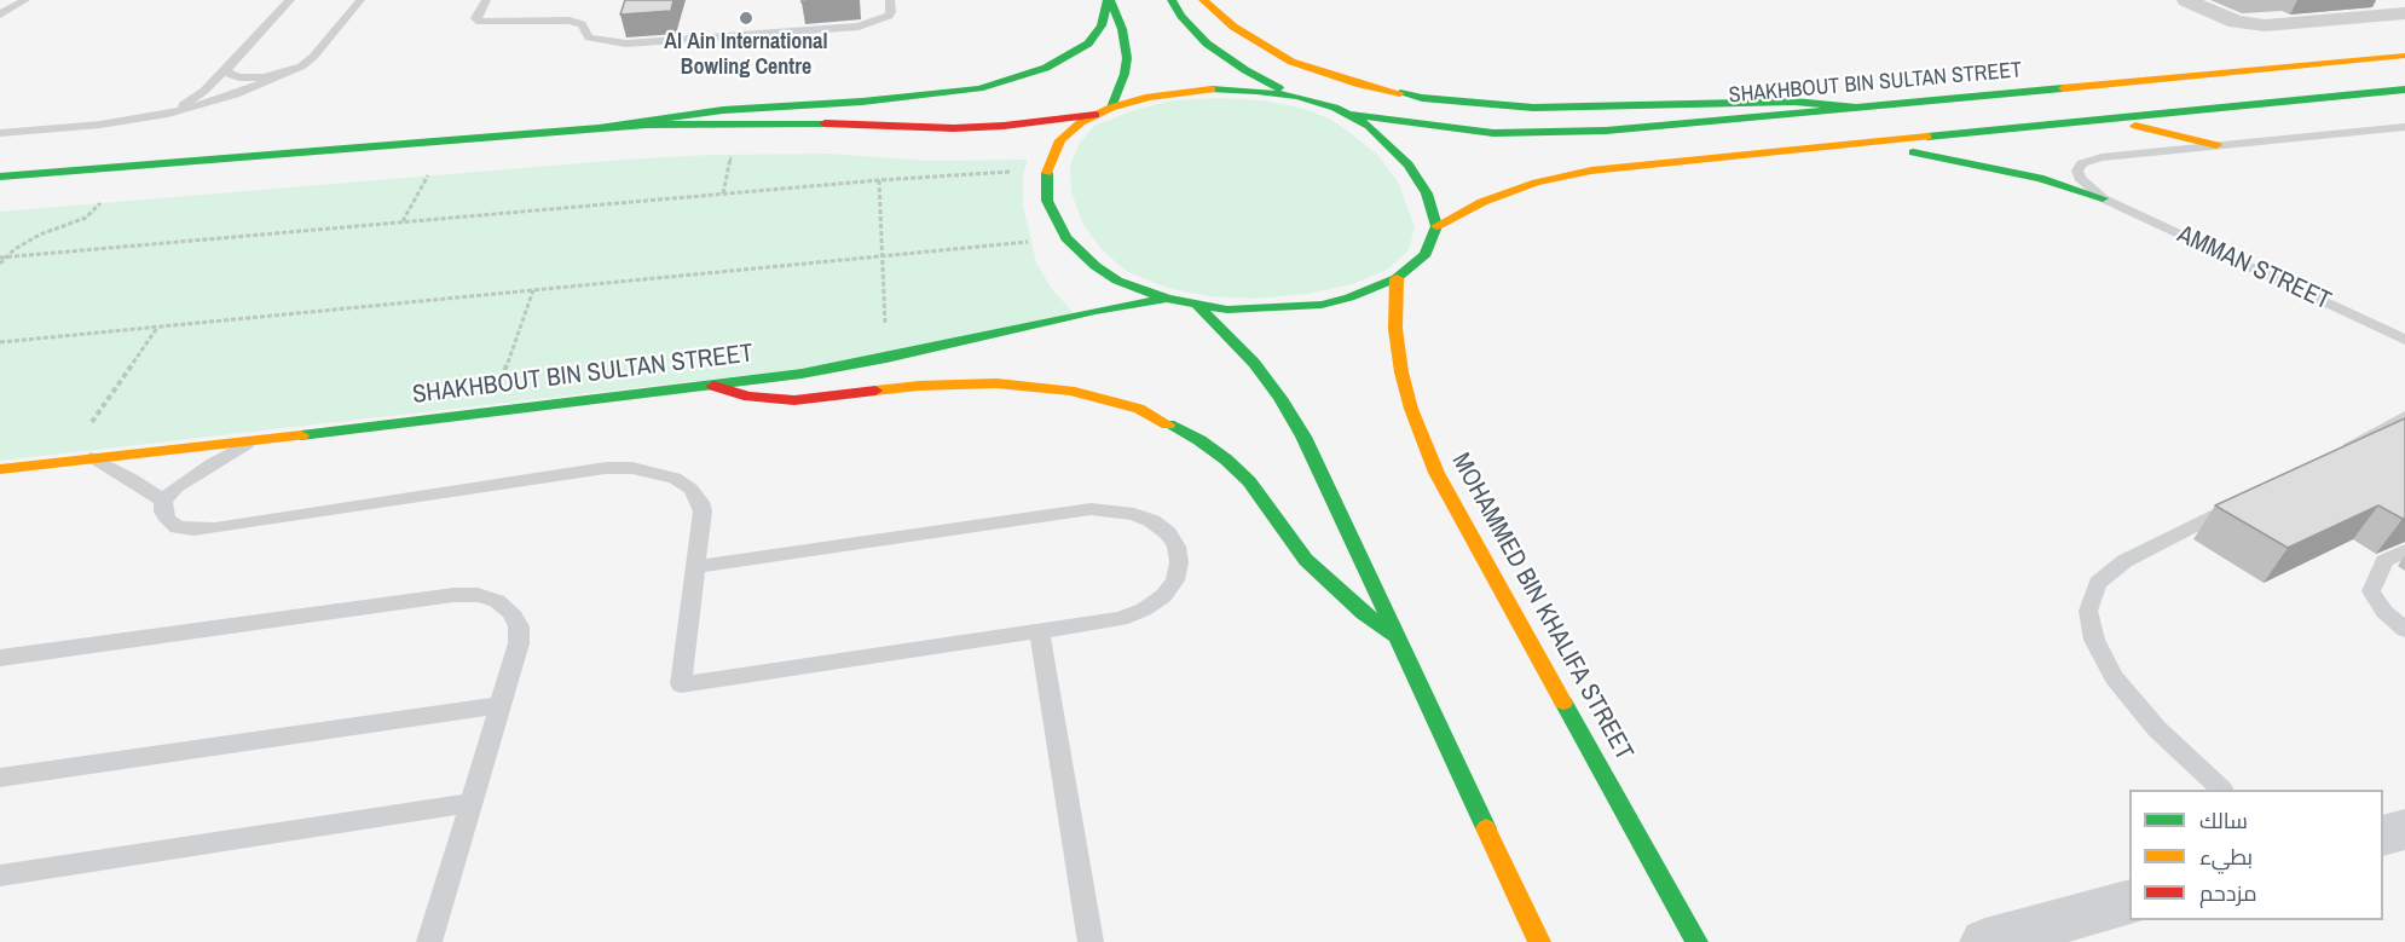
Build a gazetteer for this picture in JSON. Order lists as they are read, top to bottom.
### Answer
{
  "streets": {
    "main road": ["SHAKHBOUT BIN SULTAN STREET", "MOHAMMED BIN KHALIFA STREET"],
    "lane": ["AMMAN STREET"]
  },
  "places": ["Al Ain International Bowling Centre"],
  "legend": ["سالك", "بطيء", "مزدحم"]
}
